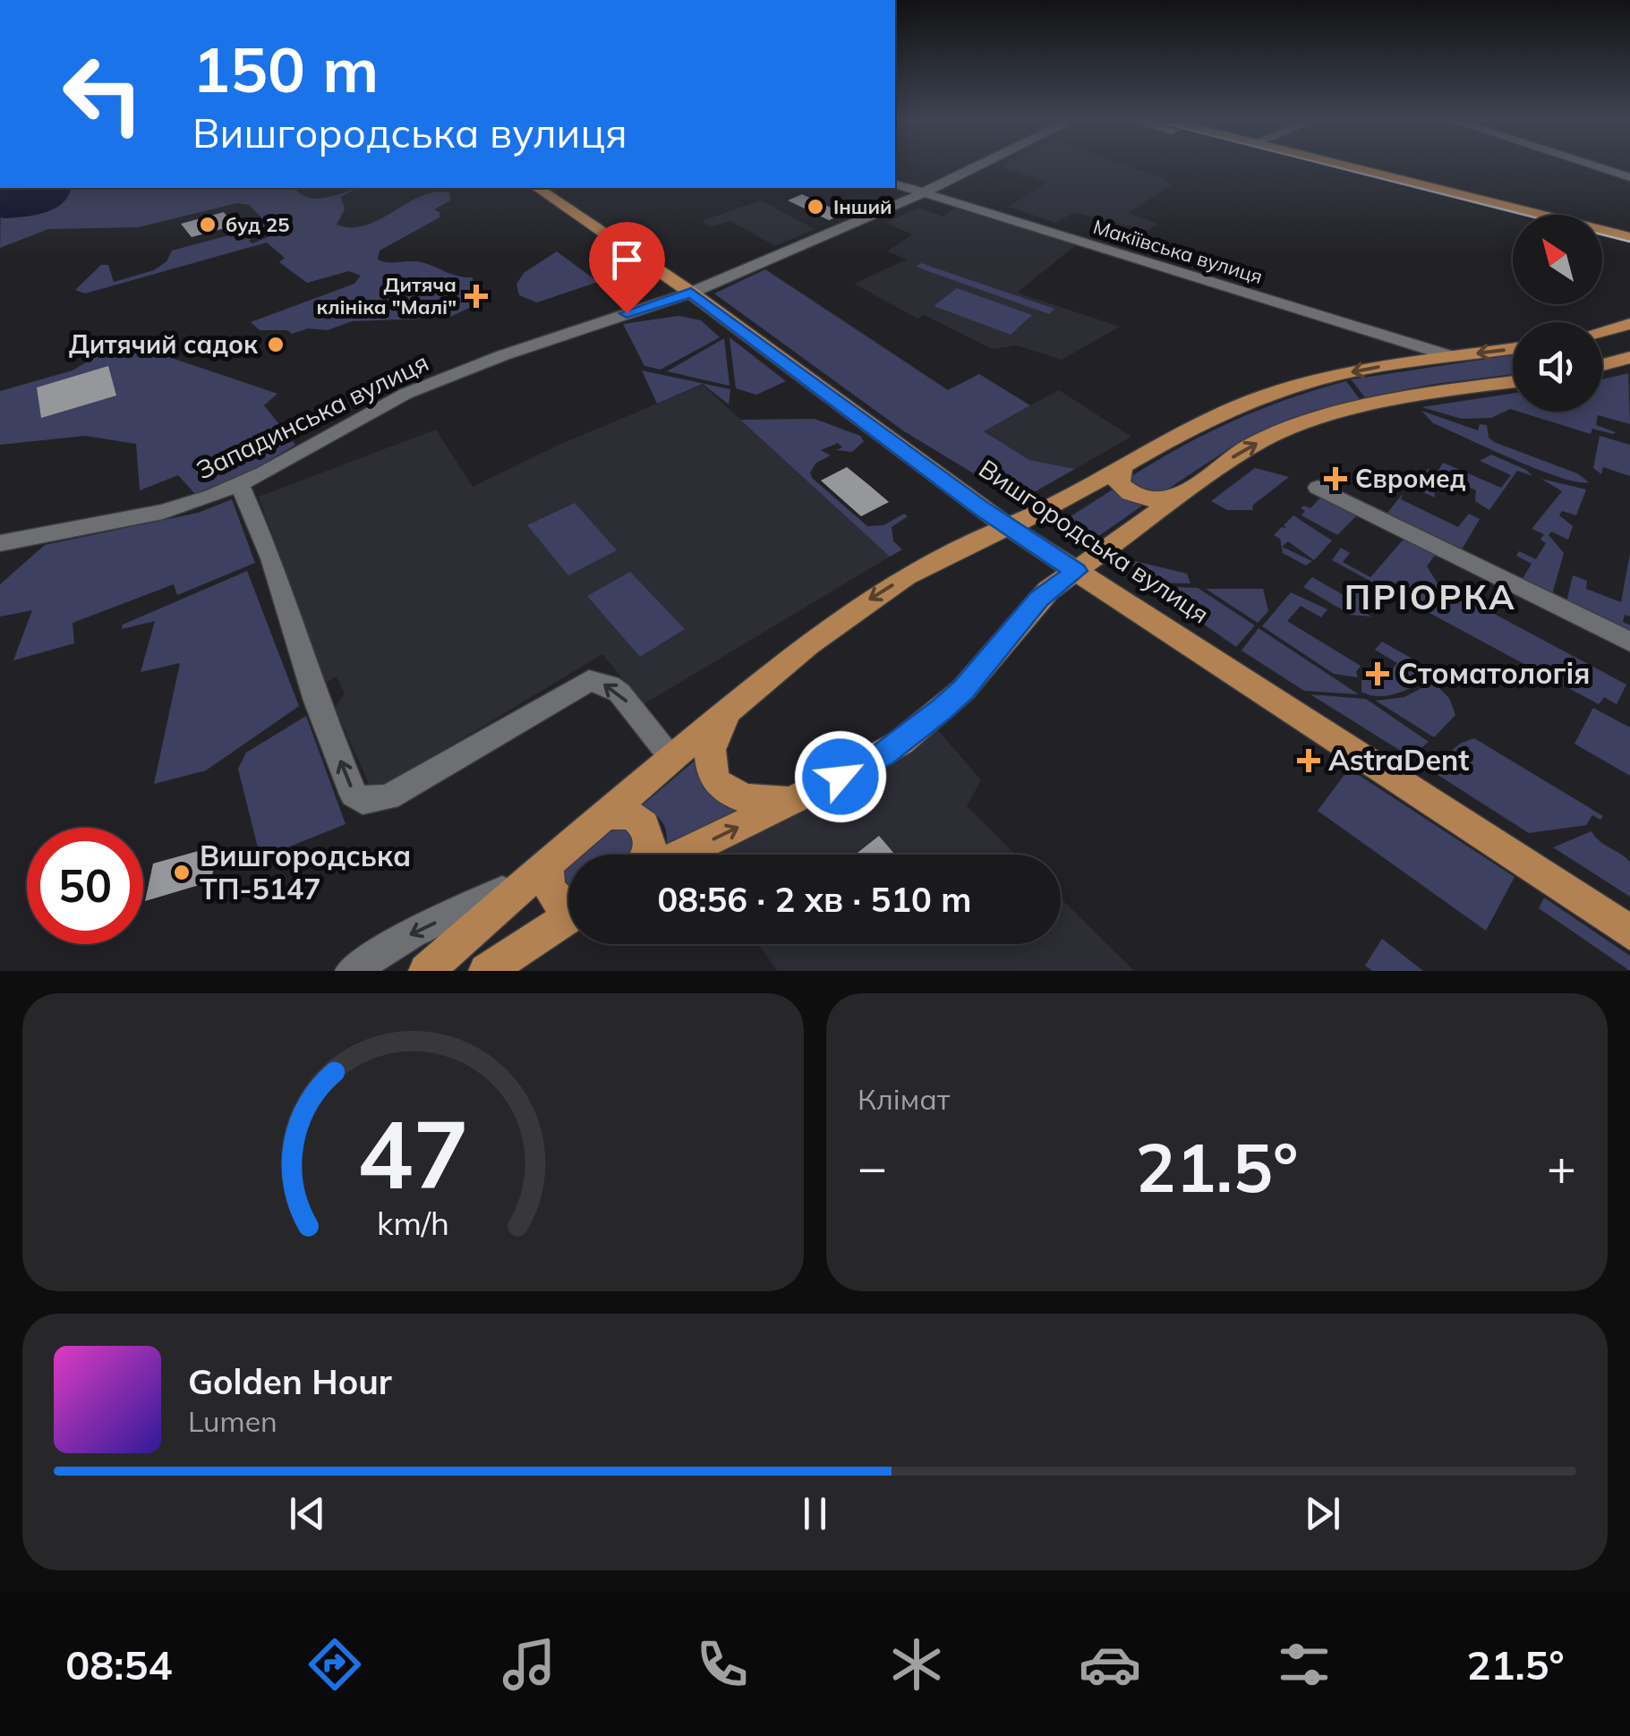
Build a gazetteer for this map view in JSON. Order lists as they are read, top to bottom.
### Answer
{
  "streets": {
    "main road": ["Вишгородська вулиця"],
    "street": ["Макіївська вулиця", "Западинська вулиця"]
  },
  "crossings": [
    ["Макіївська вулиця", "Западинська вулиця"],
    ["Западинська вулиця", "Вишгородська вулиця"]
  ],
  "districts": ["ПРІОРКА"],
  "places": {
    "other": [
      "Інший",
      "буд 25",
      "Дитячий садок",
      "Вишгородська ТП-5147"
    ],
    "health": [
      "Дитяча клініка \"Малі\"",
      "Євромед",
      "Стоматологія",
      "AstraDent"
    ]
  },
  "north": "top left",
  "page": {
    "turn": ["150 m", "Вишгородська вулиця"],
    "limit": "50",
    "trip": "08:56 · 2 хв · 510 m",
    "tile": "Клімат",
    "heat": ["−", "21.5°", "+"],
    "song": ["Golden Hour", "Lumen"],
    "tabs": ["08:54", "21.5°"],
    "gauge": ["47", "km/h"]
  }
}
